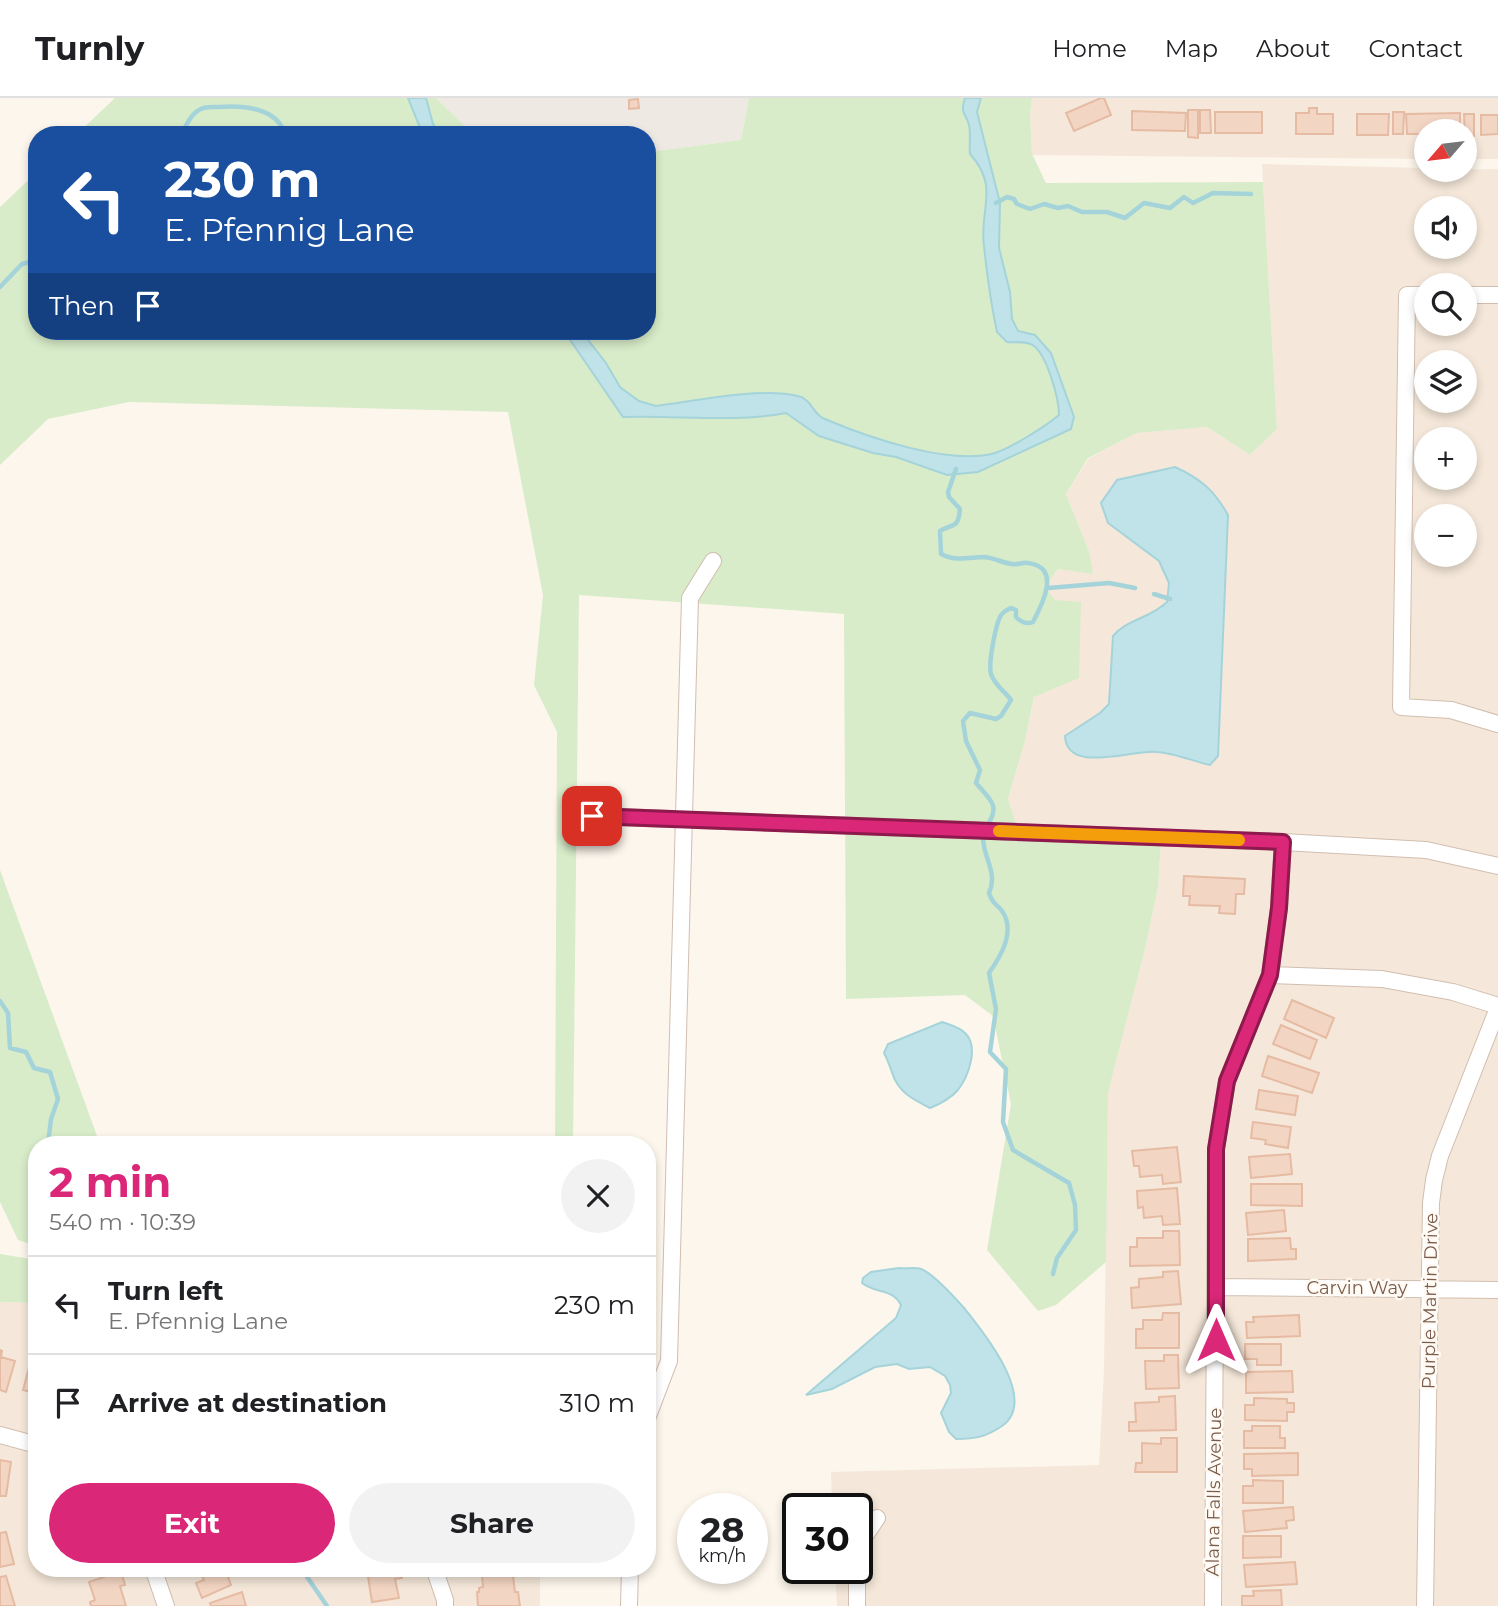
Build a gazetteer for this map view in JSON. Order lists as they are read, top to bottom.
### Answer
{
  "streets": {
    "street": ["Carvin Way", "Purple Martin Drive", "Alana Falls Avenue"]
  },
  "crossings": [
    ["Carvin Way", "Purple Martin Drive"],
    ["Carvin Way", "Alana Falls Avenue"]
  ],
  "north": "bottom left",
  "page": {
    "header": "Turnly",
    "nav": [
      "Home",
      "Map",
      "About",
      "Contact"
    ],
    "map_buttons": ["+", "−"],
    "turn": ["230 m", "E. Pfennig Lane"],
    "then": "Then",
    "heading": ["2 min", "540 m · 10:39"],
    "list": [
      {
        "name": "Turn left",
        "note": "E. Pfennig Lane",
        "value": "230 m"
      },
      {
        "name": "Arrive at destination",
        "value": "310 m"
      }
    ],
    "buttons": ["Exit", "Share"],
    "speed": "28 km/h",
    "limit": "30"
  }
}
